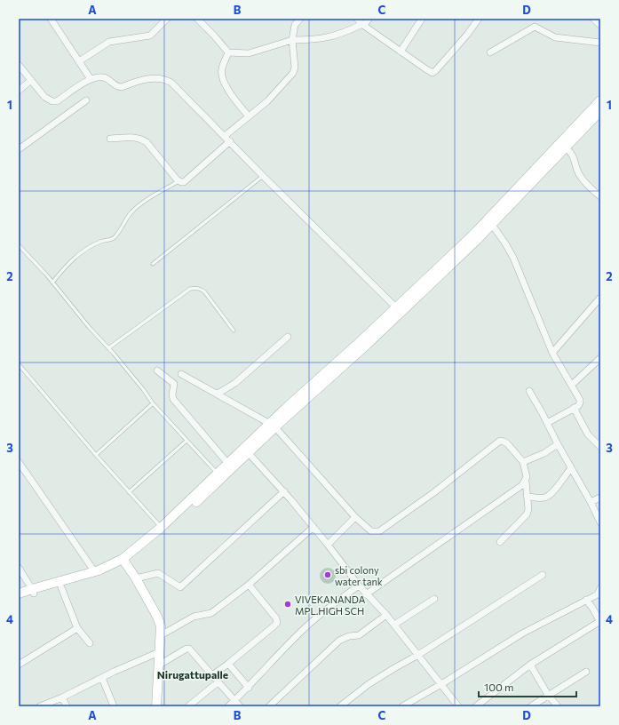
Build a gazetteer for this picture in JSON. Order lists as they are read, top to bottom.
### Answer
{
  "districts": ["Nirugattupalle"],
  "places": ["sbi colony water tank", "VIVEKANANDA MPL.HIGH SCH"],
  "scale_bar": "100 m",
  "grid": {
    "columns": [
      "A",
      "B",
      "C",
      "D"
    ],
    "rows": [
      "1",
      "2",
      "3",
      "4"
    ]
  }
}
